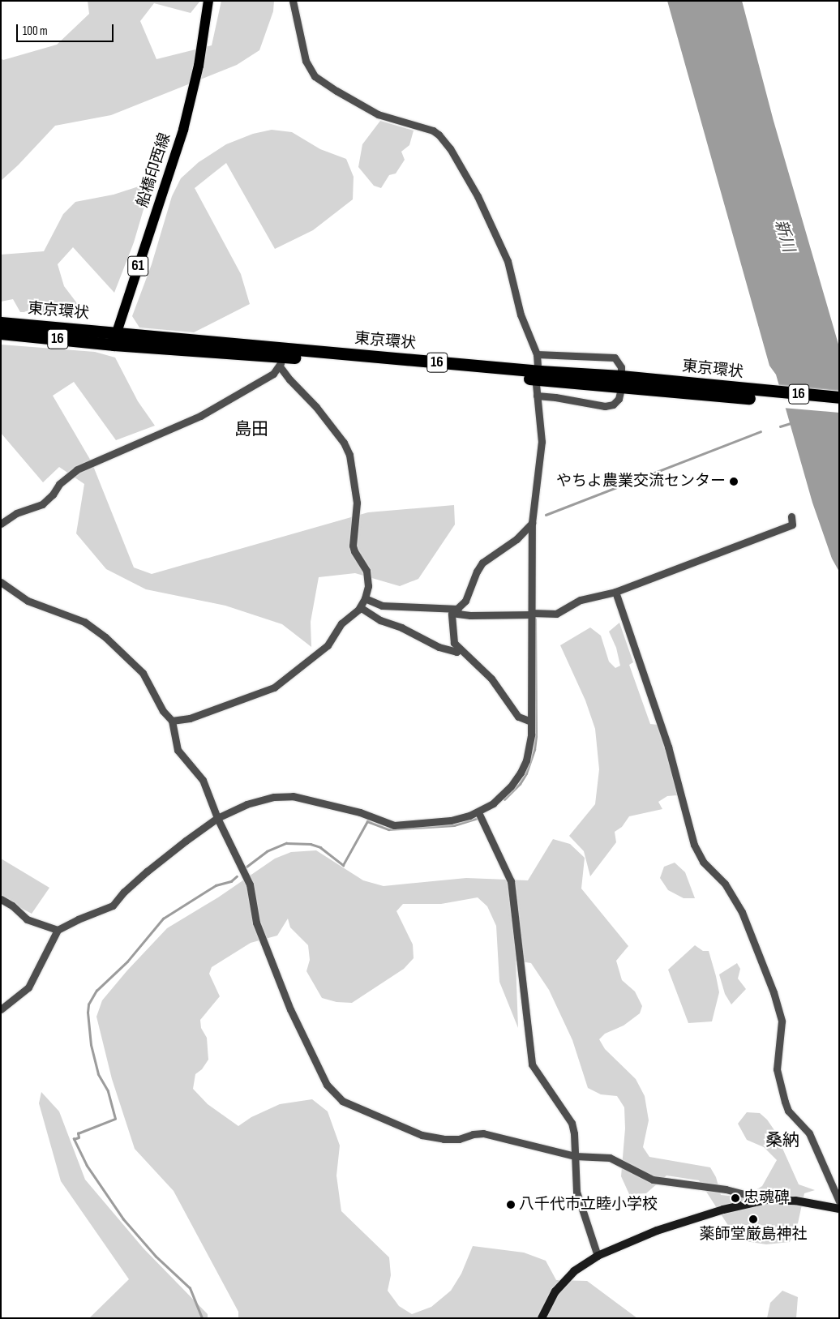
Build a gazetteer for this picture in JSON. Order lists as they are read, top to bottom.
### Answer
{
  "streets": {
    "highway": ["東京環状", "16"],
    "main road": ["船橋印西線", "61"]
  },
  "crossings": [
    ["船橋印西線", "東京環状"]
  ],
  "districts": ["島田", "桑納"],
  "water": ["新川"],
  "places": [
    "やちよ農業交流センター",
    "忠魂碑",
    "八千代市立睦小学校",
    "薬師堂厳島神社"
  ],
  "scale_bar": "100 m"
}
